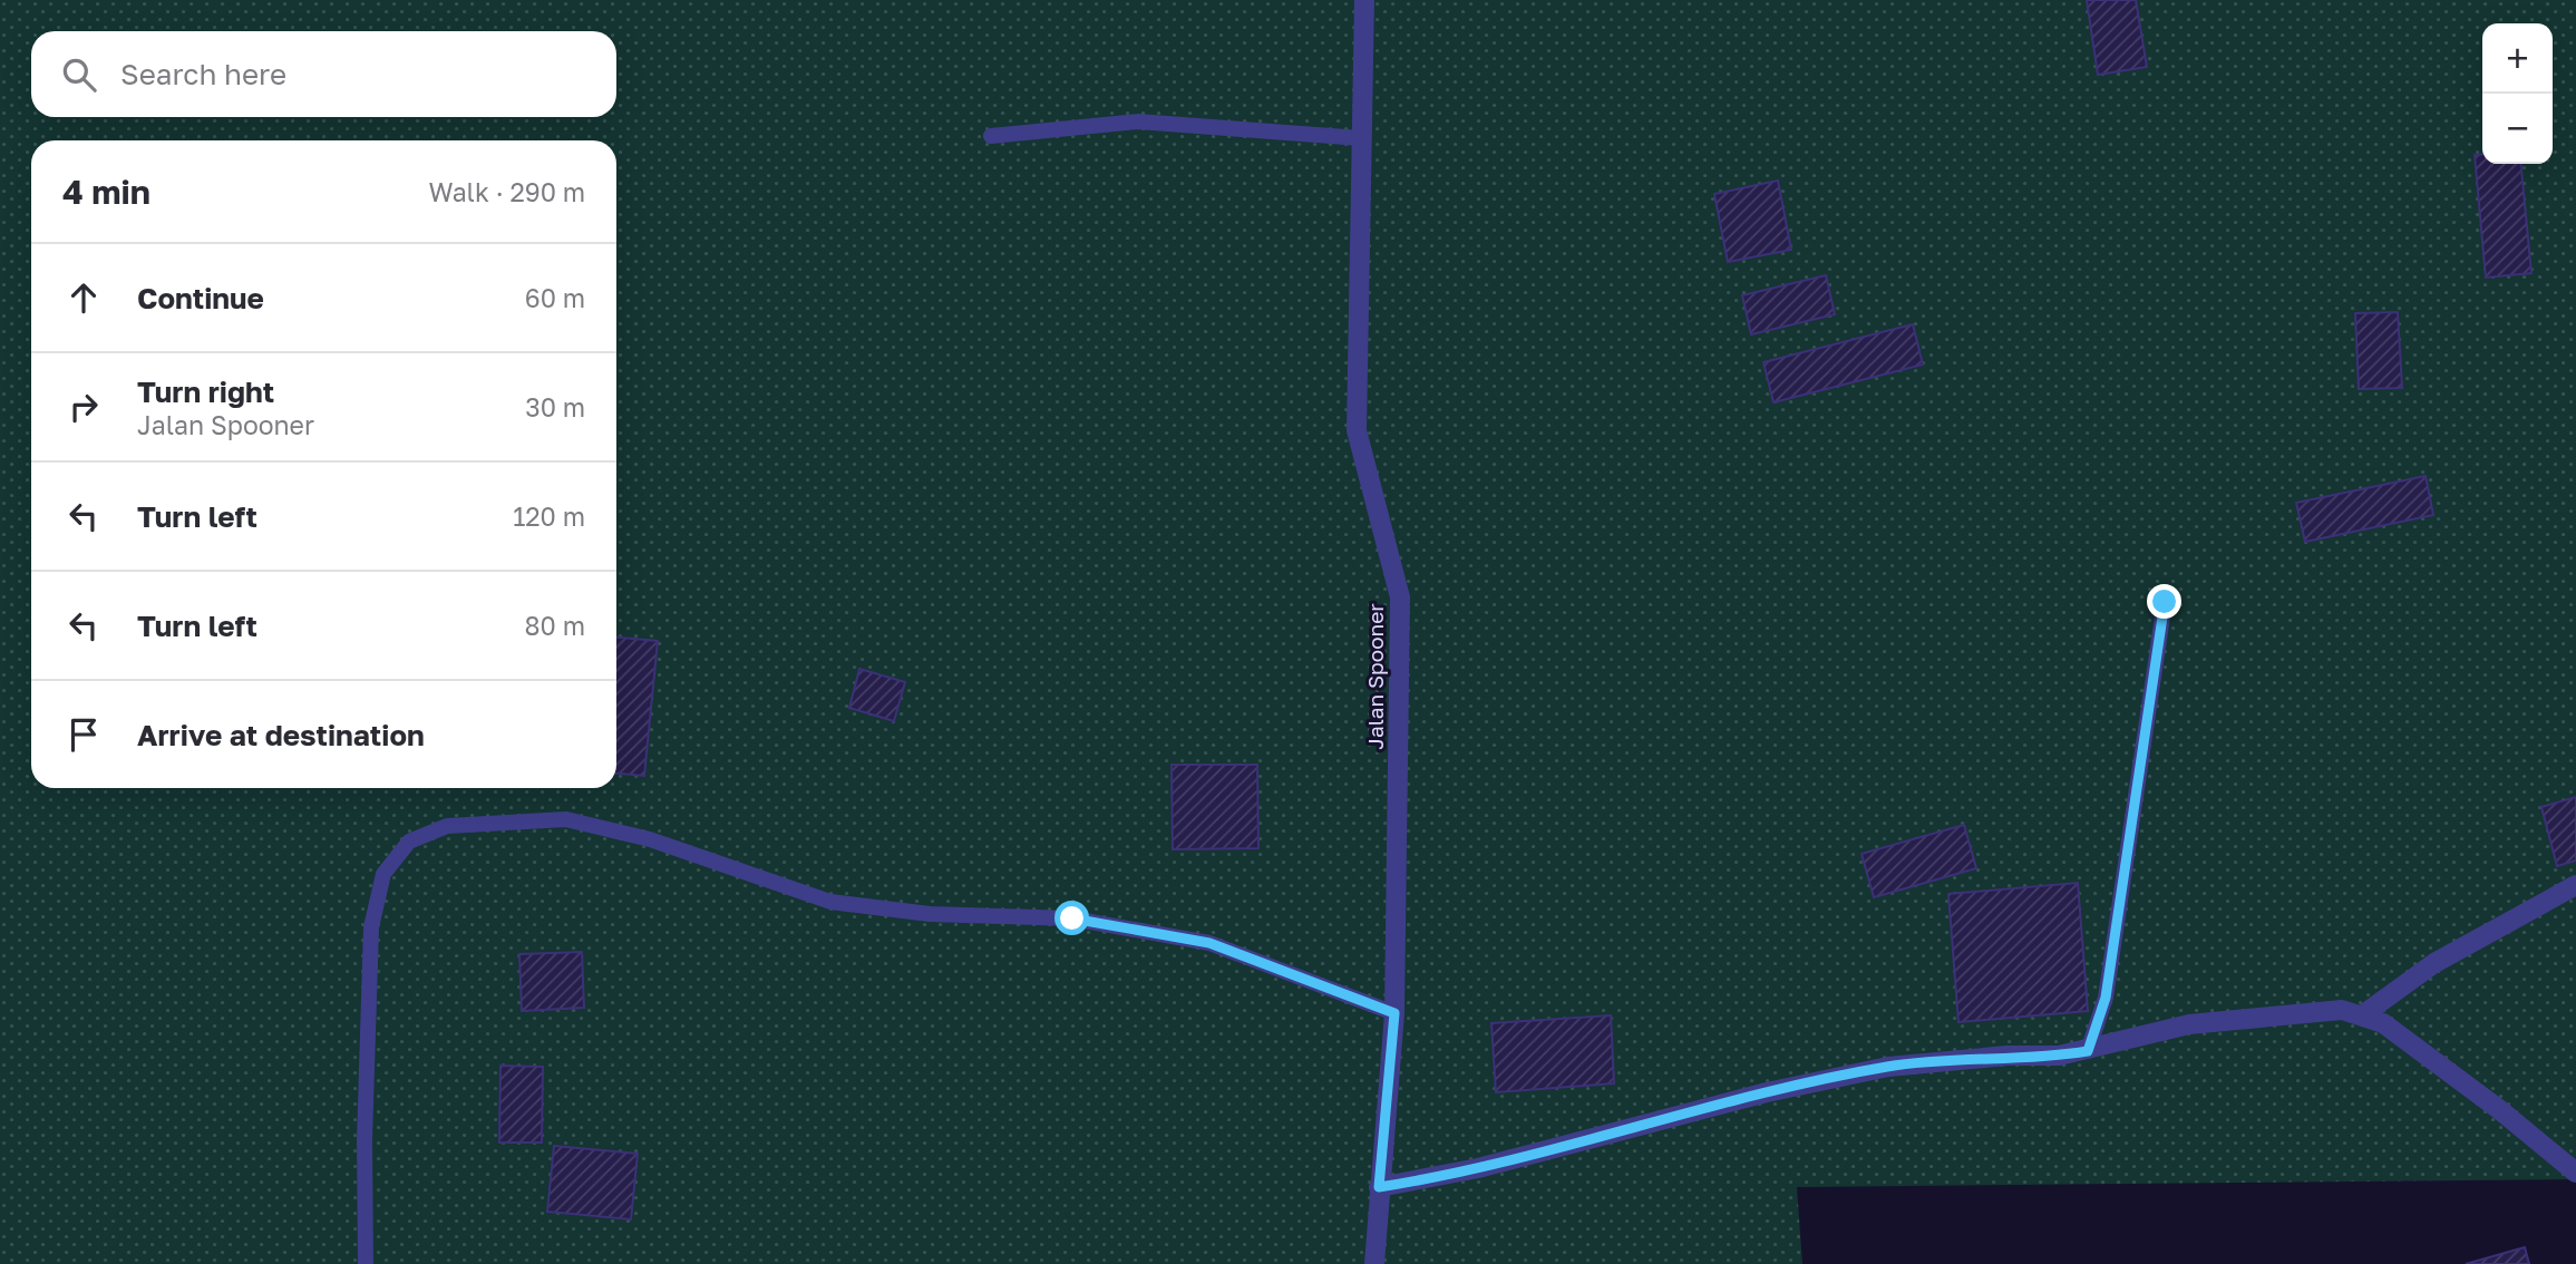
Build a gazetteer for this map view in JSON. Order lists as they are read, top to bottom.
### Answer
{
  "streets": {
    "street": ["Jalan Spooner"]
  },
  "page": {
    "map_buttons": ["+", "−"],
    "search": "Search here",
    "heading": ["4 min", "Walk · 290 m"],
    "list": [
      ["Continue", "60 m"],
      ["Turn right", "Jalan Spooner", "30 m"],
      ["Turn left", "120 m"],
      ["Turn left", "80 m"],
      "Arrive at destination"
    ]
  }
}
